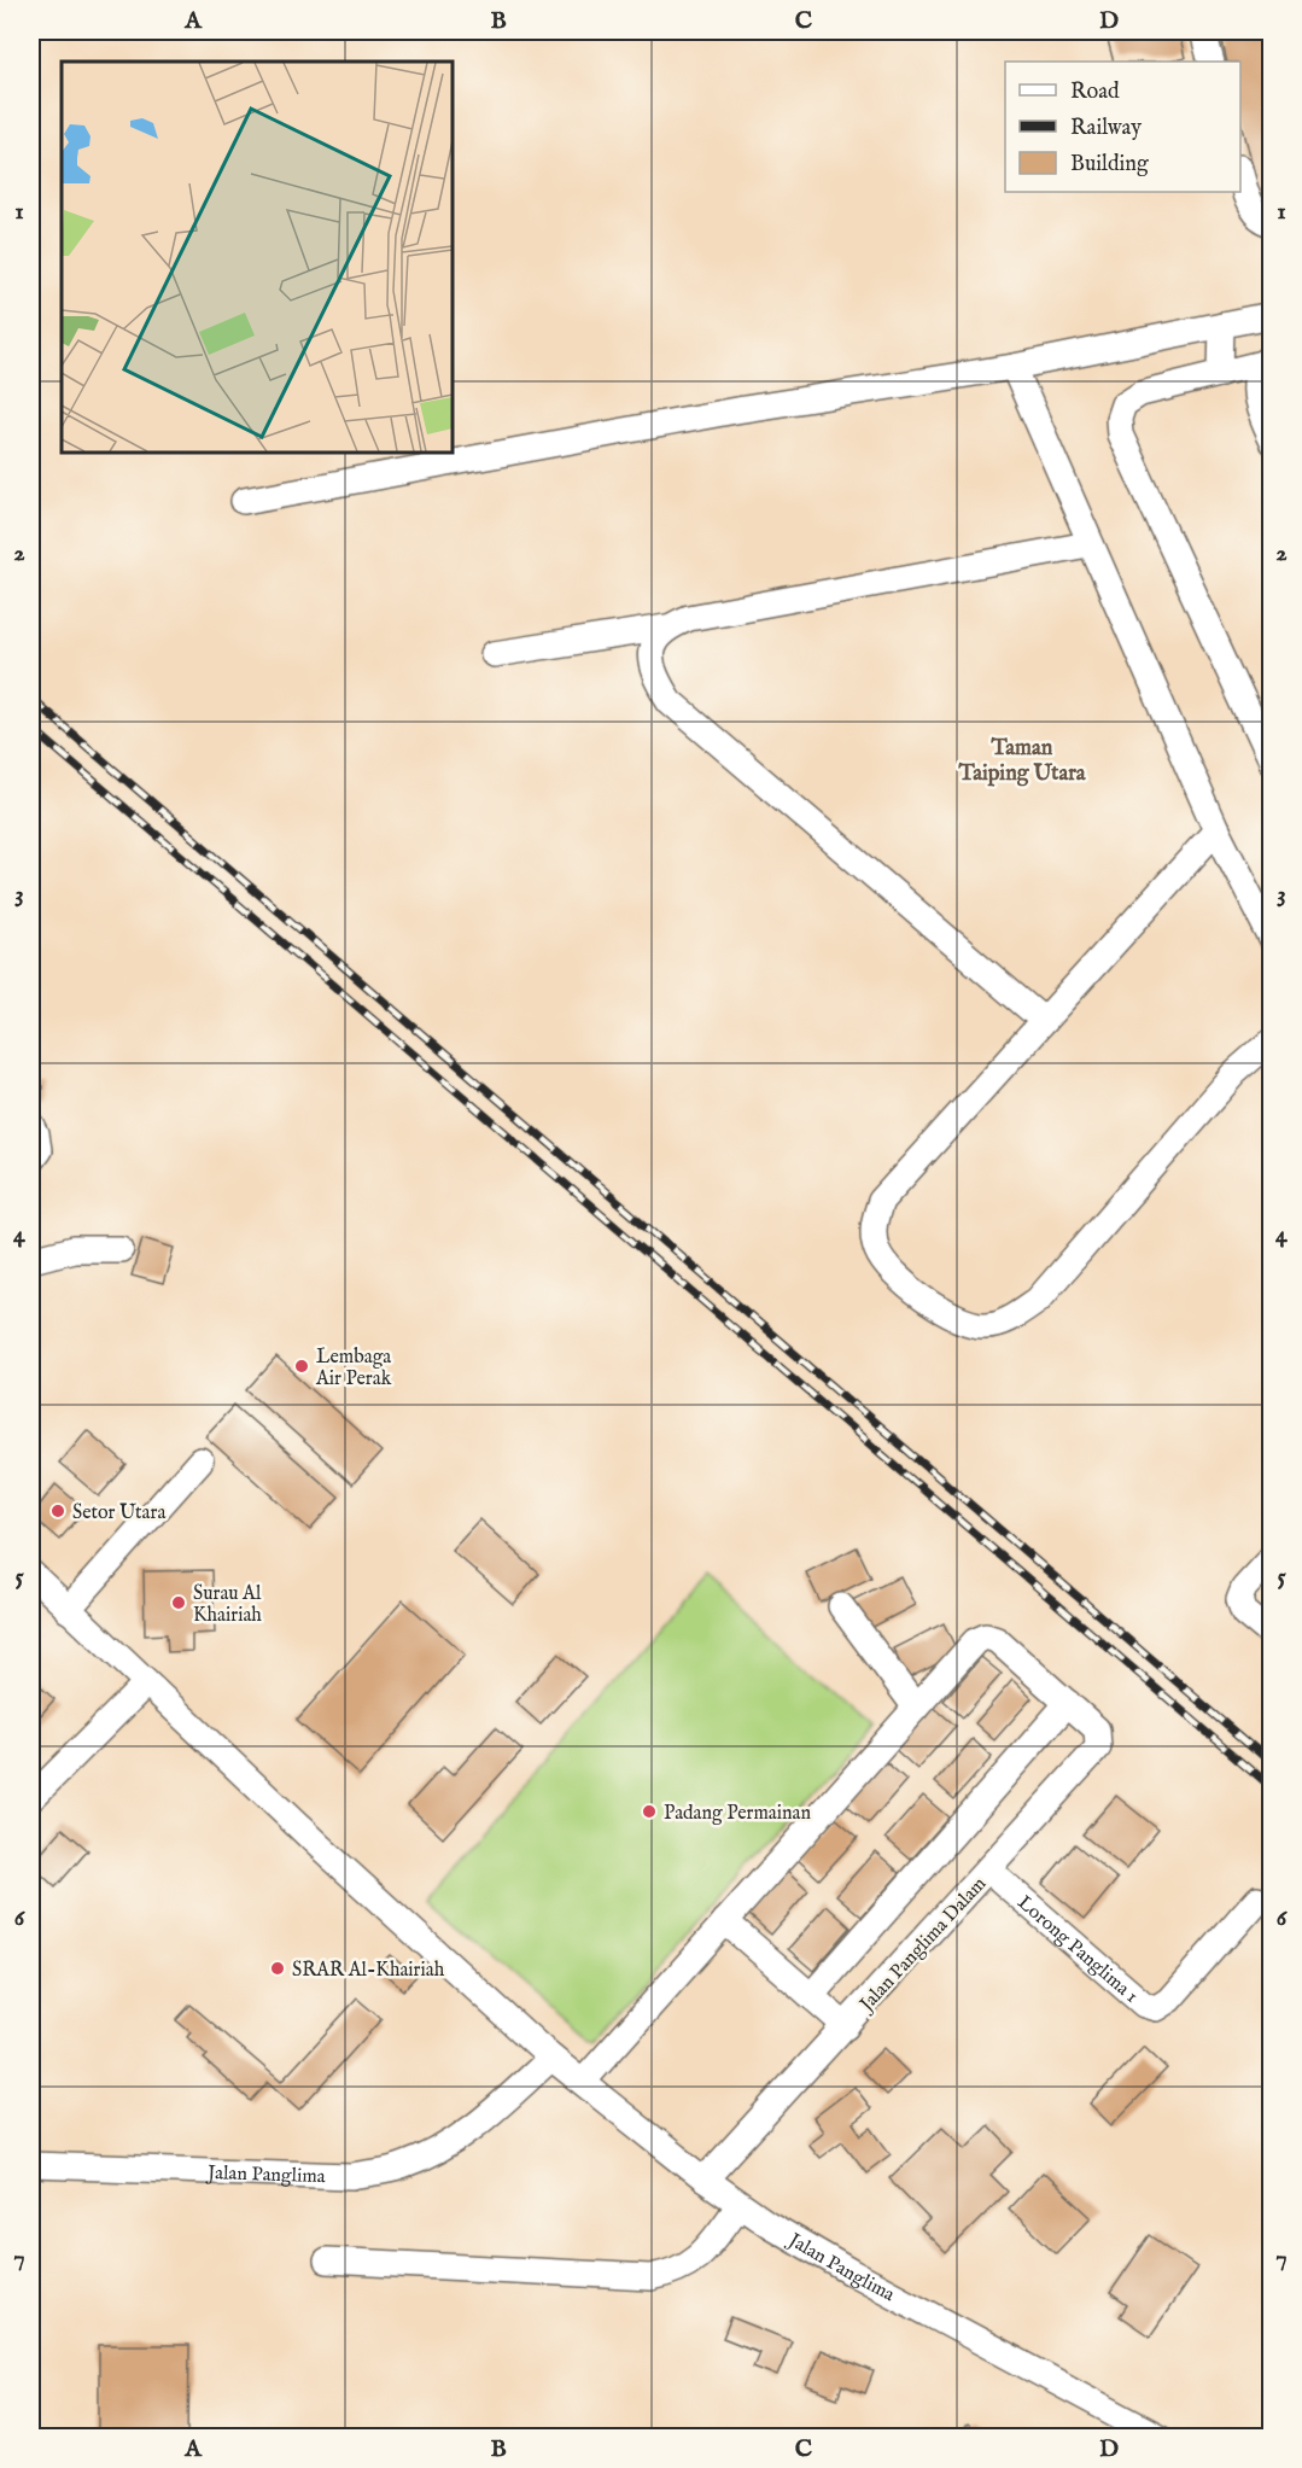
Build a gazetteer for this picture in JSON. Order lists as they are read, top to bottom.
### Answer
{
  "streets": {
    "street": ["Jalan Panglima Dalam", "Lorong Panglima 1", "Jalan Panglima"]
  },
  "crossings": [
    ["Jalan Panglima Dalam", "Lorong Panglima 1"],
    ["Jalan Panglima Dalam", "Jalan Panglima"]
  ],
  "districts": ["Taman Taiping Utara"],
  "places": [
    "Lembaga Air Perak",
    "Setor Utara",
    "Surau Al Khairiah",
    "Padang Permainan",
    "SRAR Al-Khairiah"
  ],
  "legend": ["Road", "Railway", "Building"],
  "grid": {
    "columns": [
      "A",
      "B",
      "C",
      "D"
    ],
    "rows": [
      "1",
      "2",
      "3",
      "4",
      "5",
      "6",
      "7"
    ]
  }
}
